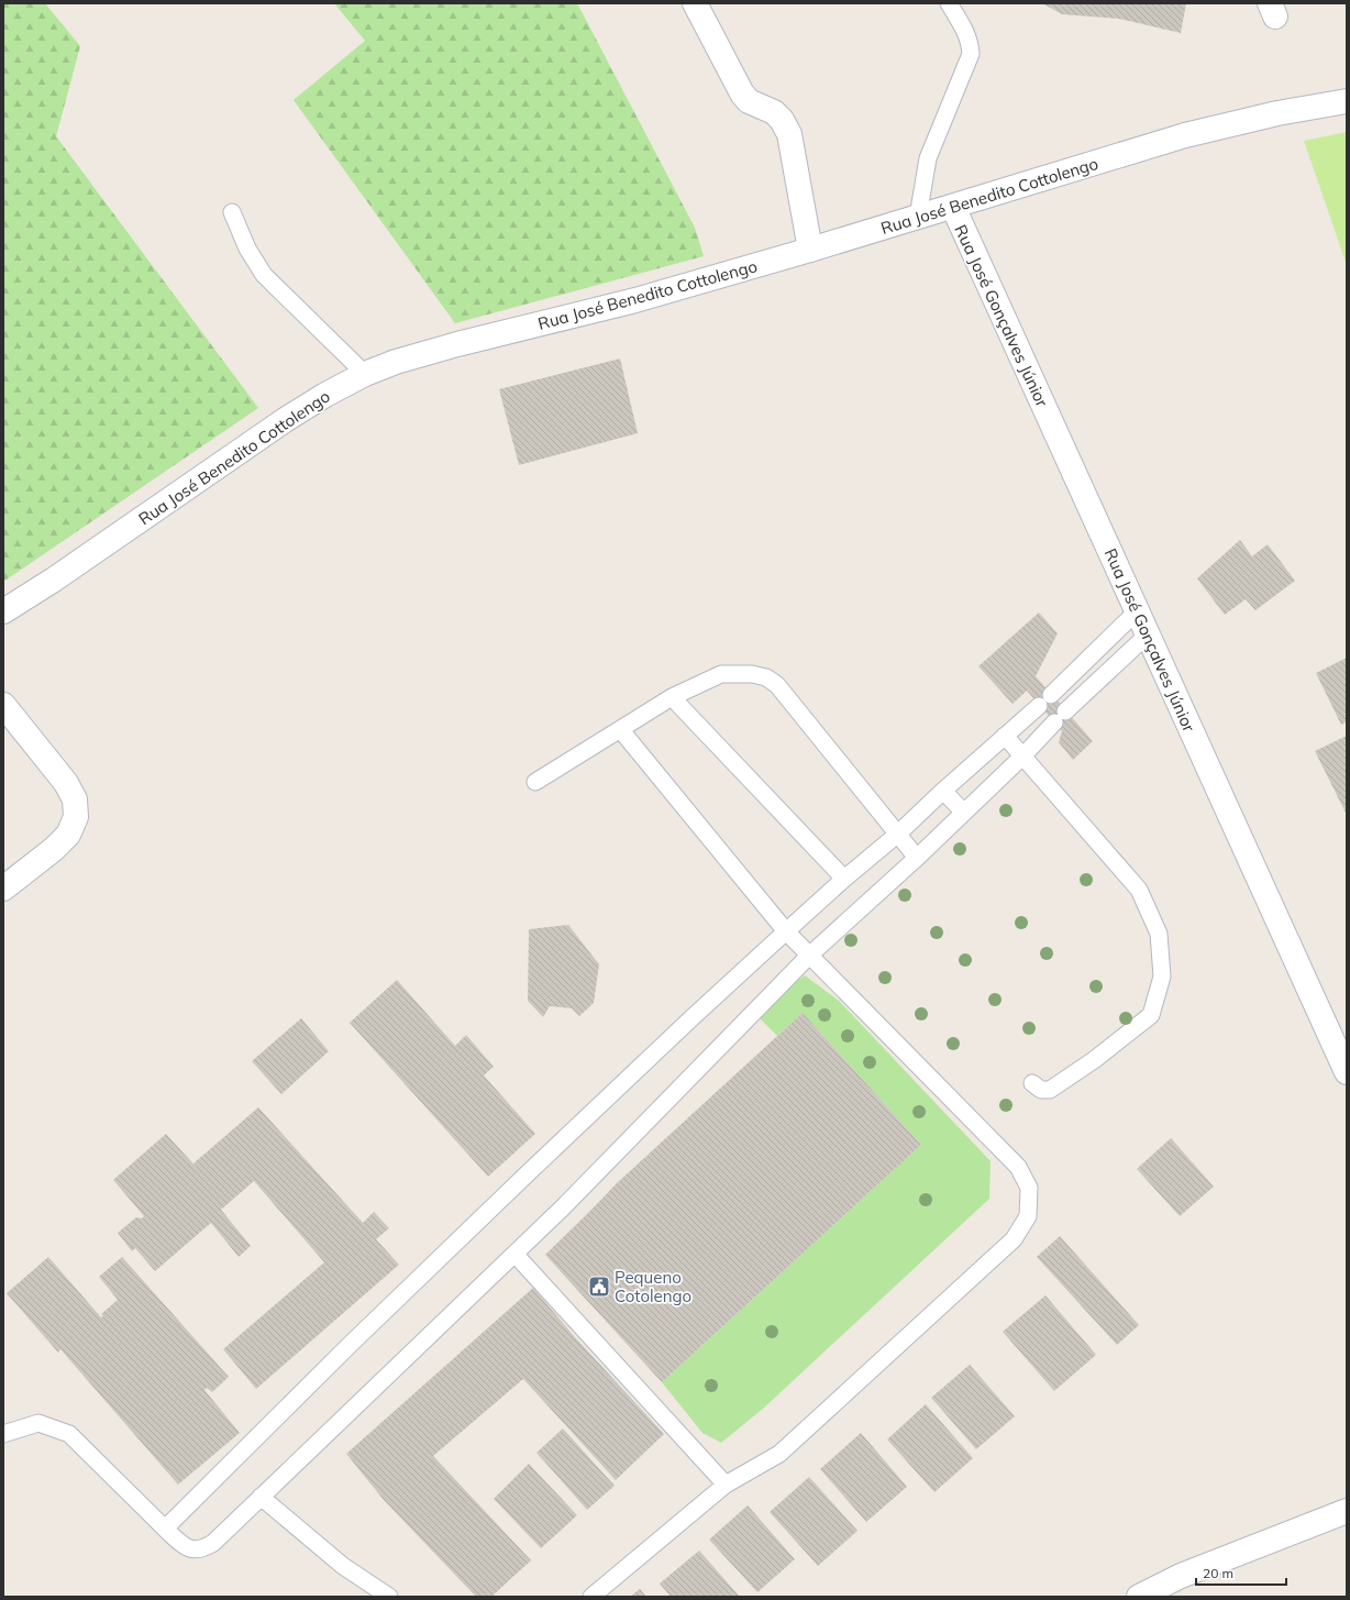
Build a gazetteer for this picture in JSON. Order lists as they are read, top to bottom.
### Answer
{
  "streets": {
    "street": ["Rua José Benedito Cottolengo", "Rua José Gonçalves Júnior"]
  },
  "crossings": [
    ["Rua José Benedito Cottolengo", "Rua José Gonçalves Júnior"]
  ],
  "places": {
    "public building": ["Pequeno Cotolengo"]
  },
  "scale_bar": "20 m"
}
